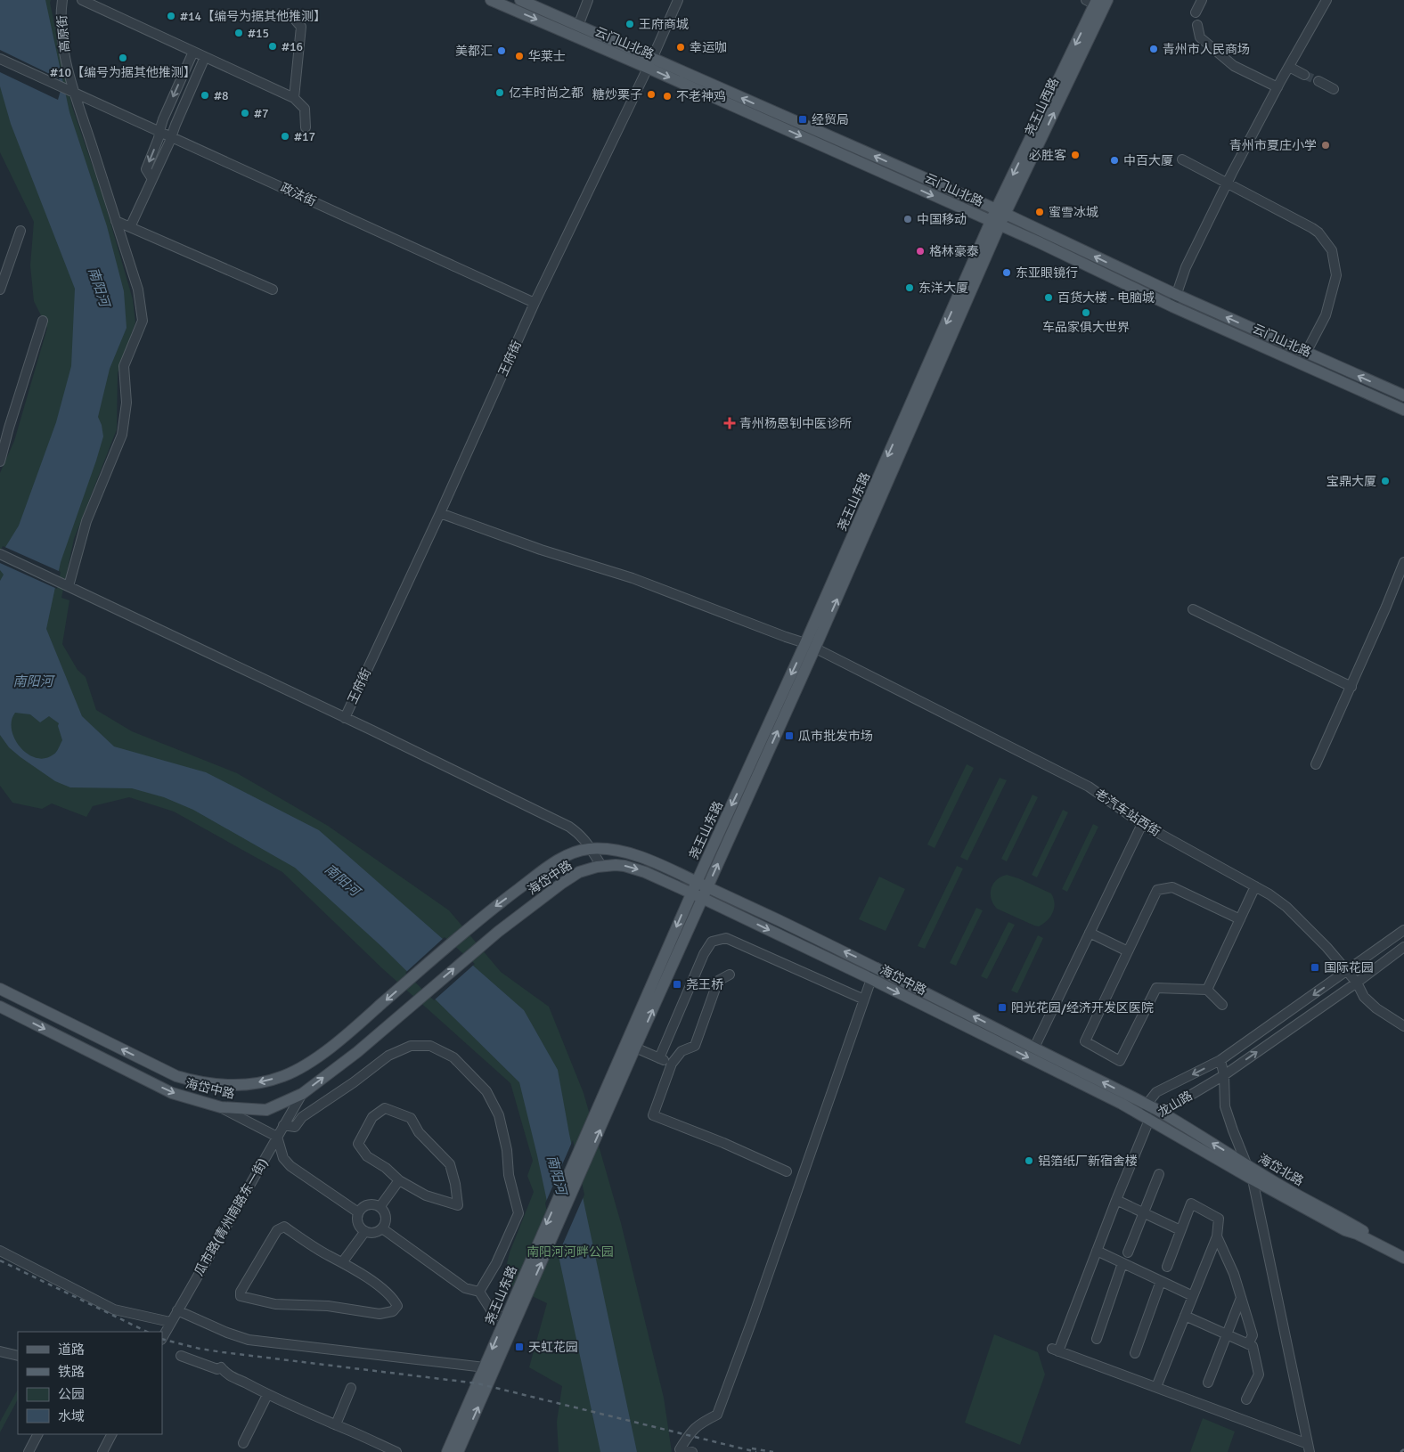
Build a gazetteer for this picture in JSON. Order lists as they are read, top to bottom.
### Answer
{
  "streets": {
    "main road": [
      "云门山北路",
      "尧王山西路",
      "尧王山东路",
      "海岱中路",
      "海岱北路"
    ],
    "street": [
      "高原街",
      "政法街",
      "王府街",
      "老汽车站西街",
      "龙山路",
      "瓜市路(青州南路东一街)"
    ]
  },
  "crossings": [
    ["高原街", "政法街"],
    ["云门山北路", "尧王山西路"],
    ["云门山北路", "王府街"],
    ["云门山北路", "尧王山东路"],
    ["尧王山西路", "尧王山东路"],
    ["政法街", "王府街"],
    ["王府街", "老汽车站西街"],
    ["尧王山东路", "老汽车站西街"],
    ["尧王山东路", "海岱中路"],
    ["老汽车站西街", "龙山路"],
    ["海岱中路", "龙山路"],
    ["海岱中路", "海岱北路"],
    ["海岱中路", "瓜市路(青州南路东一街)"],
    ["龙山路", "海岱北路"]
  ],
  "water": ["南阳河"],
  "parks": ["南阳河河畔公园"],
  "places": {
    "other": [
      "#14【编号为据其他推测】",
      "王府商城",
      "#15",
      "#16",
      "幸运咖",
      "青州市人民商场",
      "美都汇",
      "华莱士",
      "#10【编号为据其他推测】",
      "亿丰时尚之都",
      "糖炒栗子",
      "#8",
      "不老神鸡",
      "#7",
      "#17",
      "青州市夏庄小学",
      "必胜客",
      "中百大厦",
      "蜜雪冰城",
      "中国移动",
      "格林豪泰",
      "东亚眼镜行",
      "东洋大厦",
      "百货大楼 - 电脑城",
      "车品家俱大世界",
      "宝鼎大厦",
      "铝箔纸厂新宿舍楼"
    ],
    "transit": [
      "经贸局",
      "瓜市批发市场",
      "国际花园",
      "尧王桥",
      "阳光花园/经济开发区医院",
      "天虹花园"
    ],
    "health": ["青州杨恩钊中医诊所"]
  },
  "legend": [
    "道路",
    "铁路",
    "公园",
    "水域"
  ]
}
